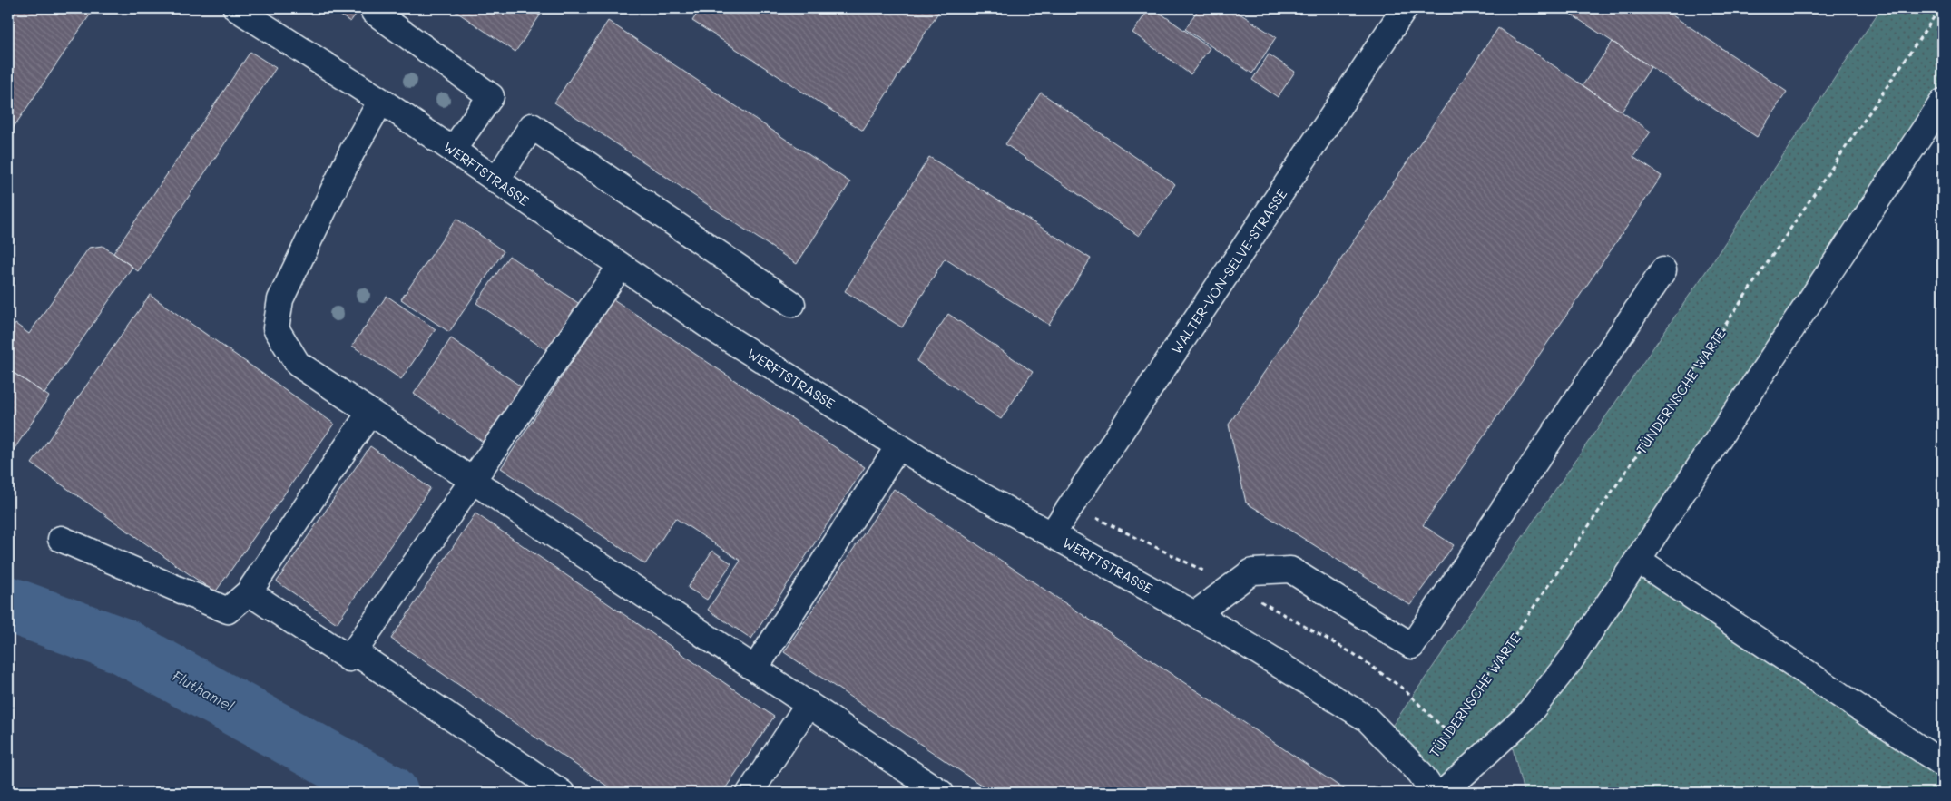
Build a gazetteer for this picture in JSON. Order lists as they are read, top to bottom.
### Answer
{
  "streets": {
    "street": ["WERFTSTRASSE", "WALTER-VON-SELVE-STRASSE"],
    "path": ["TÜNDERNSCHE WARTE"]
  },
  "crossings": [
    ["WERFTSTRASSE", "WALTER-VON-SELVE-STRASSE"],
    ["WERFTSTRASSE", "TÜNDERNSCHE WARTE"]
  ],
  "water": ["Fluthamel"]
}
